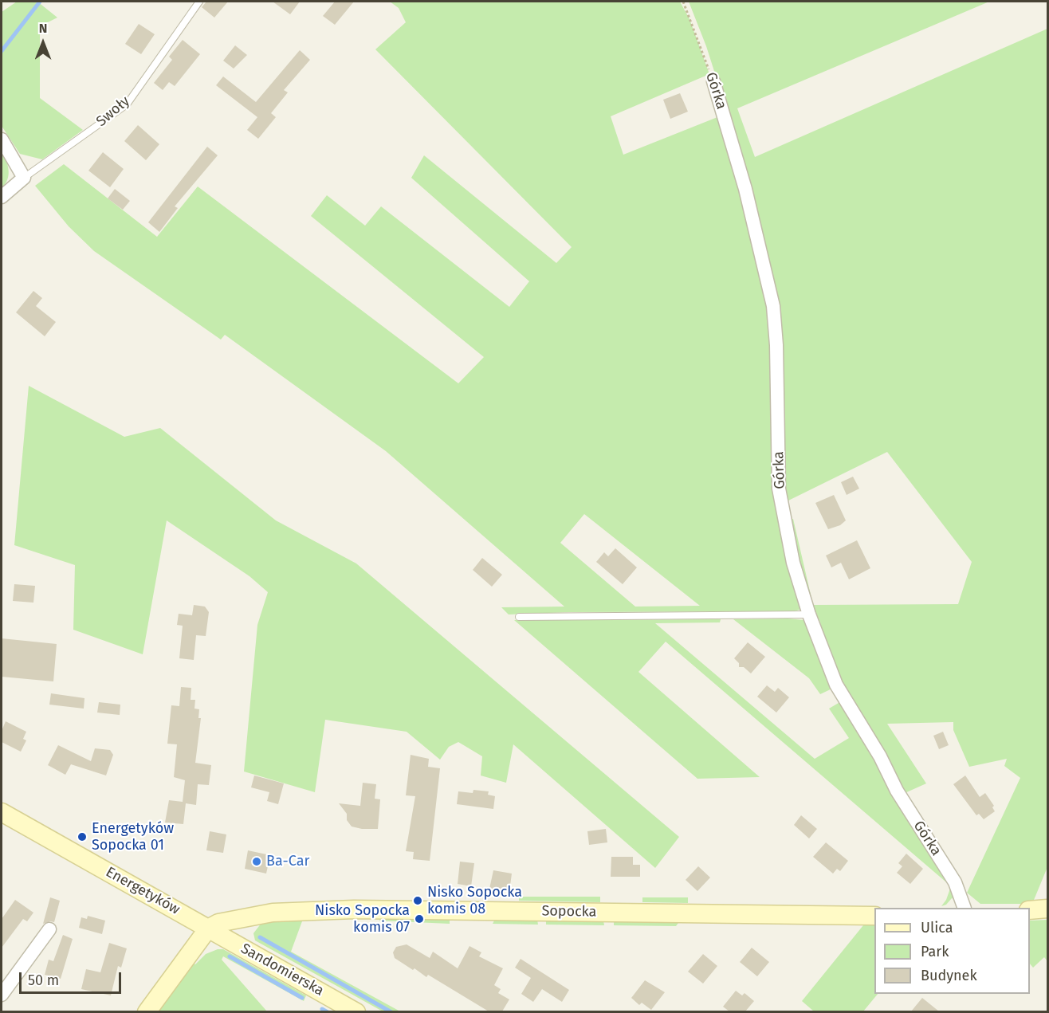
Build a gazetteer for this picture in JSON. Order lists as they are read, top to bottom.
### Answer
{
  "streets": {
    "street": [
      "Górka",
      "Swoły",
      "Energetyków",
      "Sopocka",
      "Sandomierska"
    ]
  },
  "crossings": [
    ["Energetyków", "Sopocka"],
    ["Energetyków", "Sandomierska"],
    ["Sopocka", "Sandomierska"]
  ],
  "places": [
    "Energetyków Sopocka 01",
    "Ba-Car",
    "Nisko Sopocka komis 08",
    "Nisko Sopocka komis 07"
  ],
  "legend": ["Ulica", "Park", "Budynek"],
  "scale_bar": "50 m",
  "north": "top"
}
